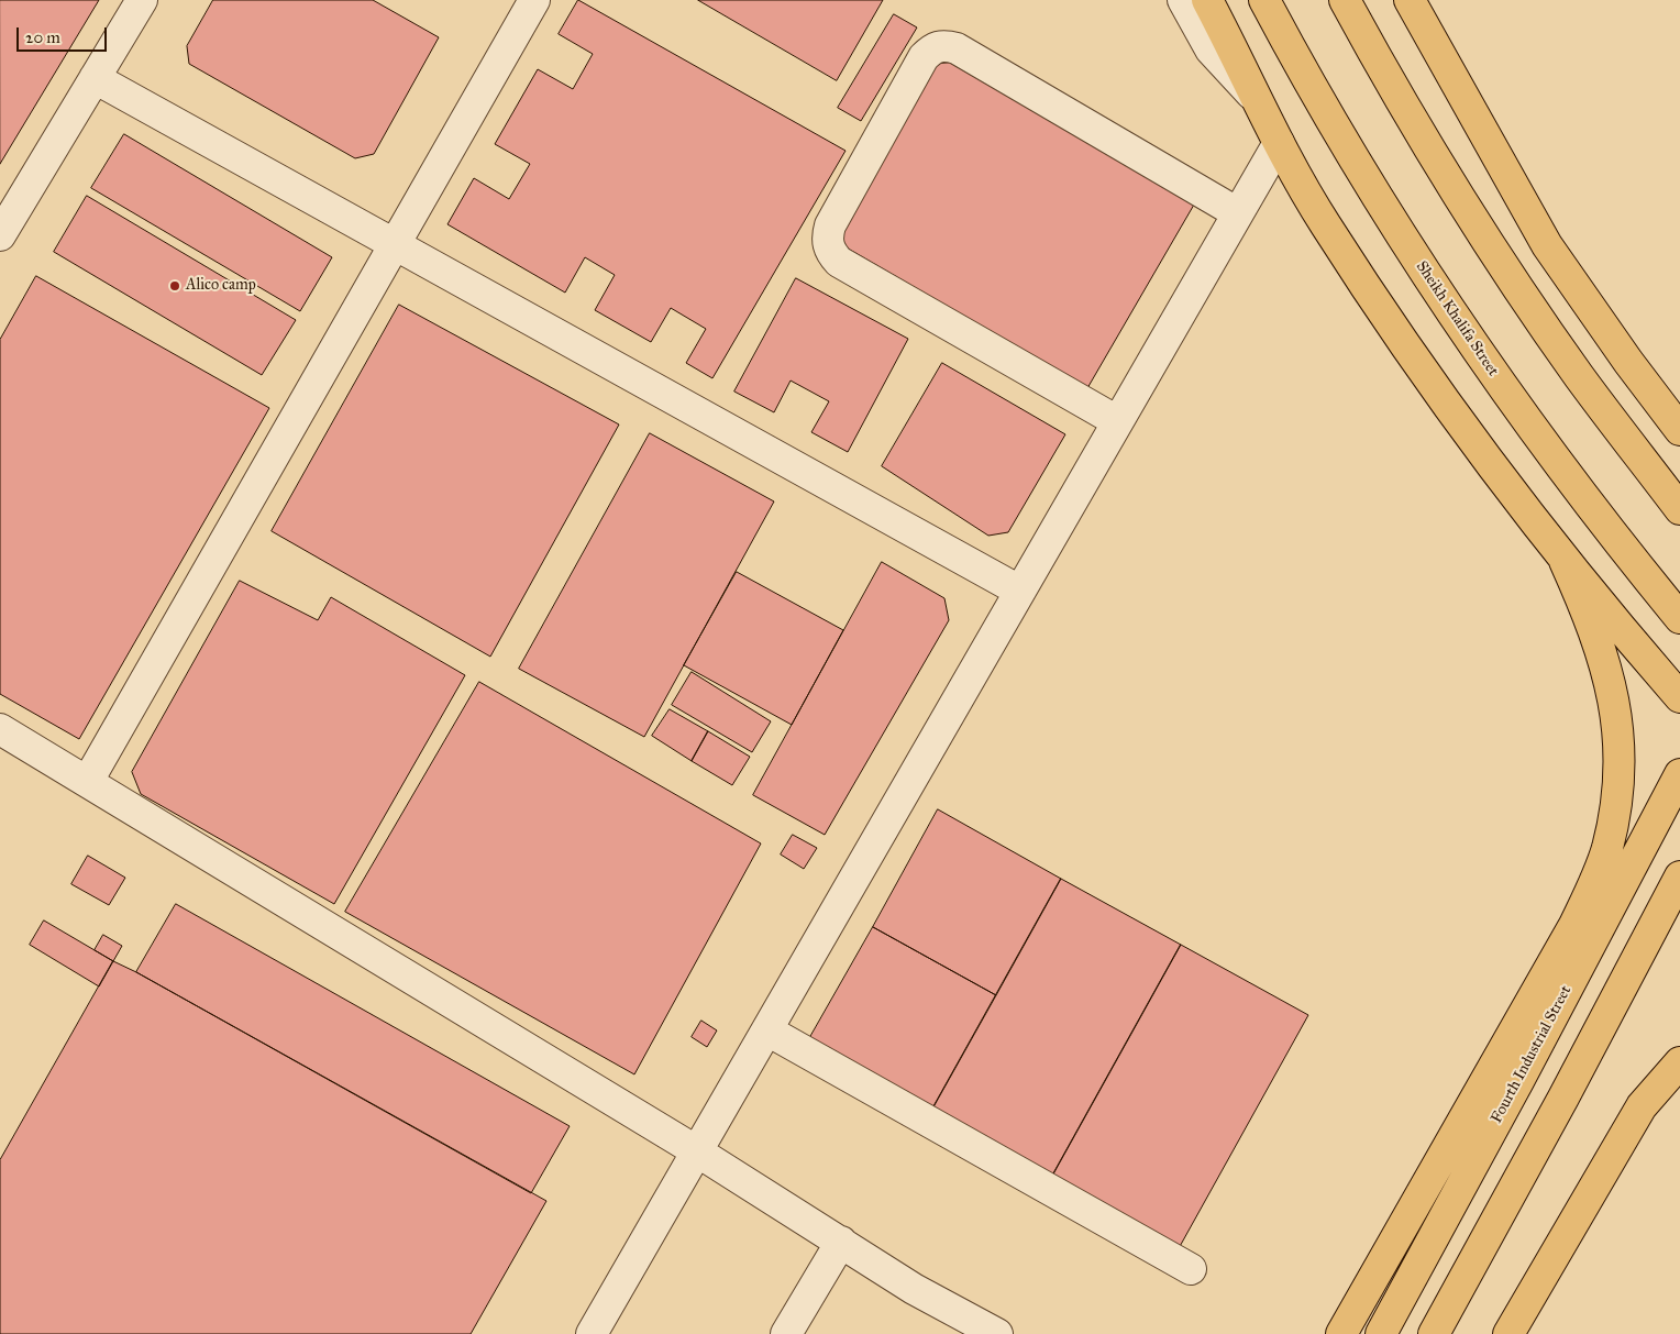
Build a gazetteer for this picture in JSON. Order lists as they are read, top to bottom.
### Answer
{
  "streets": {
    "main road": ["Sheikh Khalifa Street", "Fourth Industrial Street"]
  },
  "places": ["Alico camp"],
  "scale_bar": "20 m"
}
